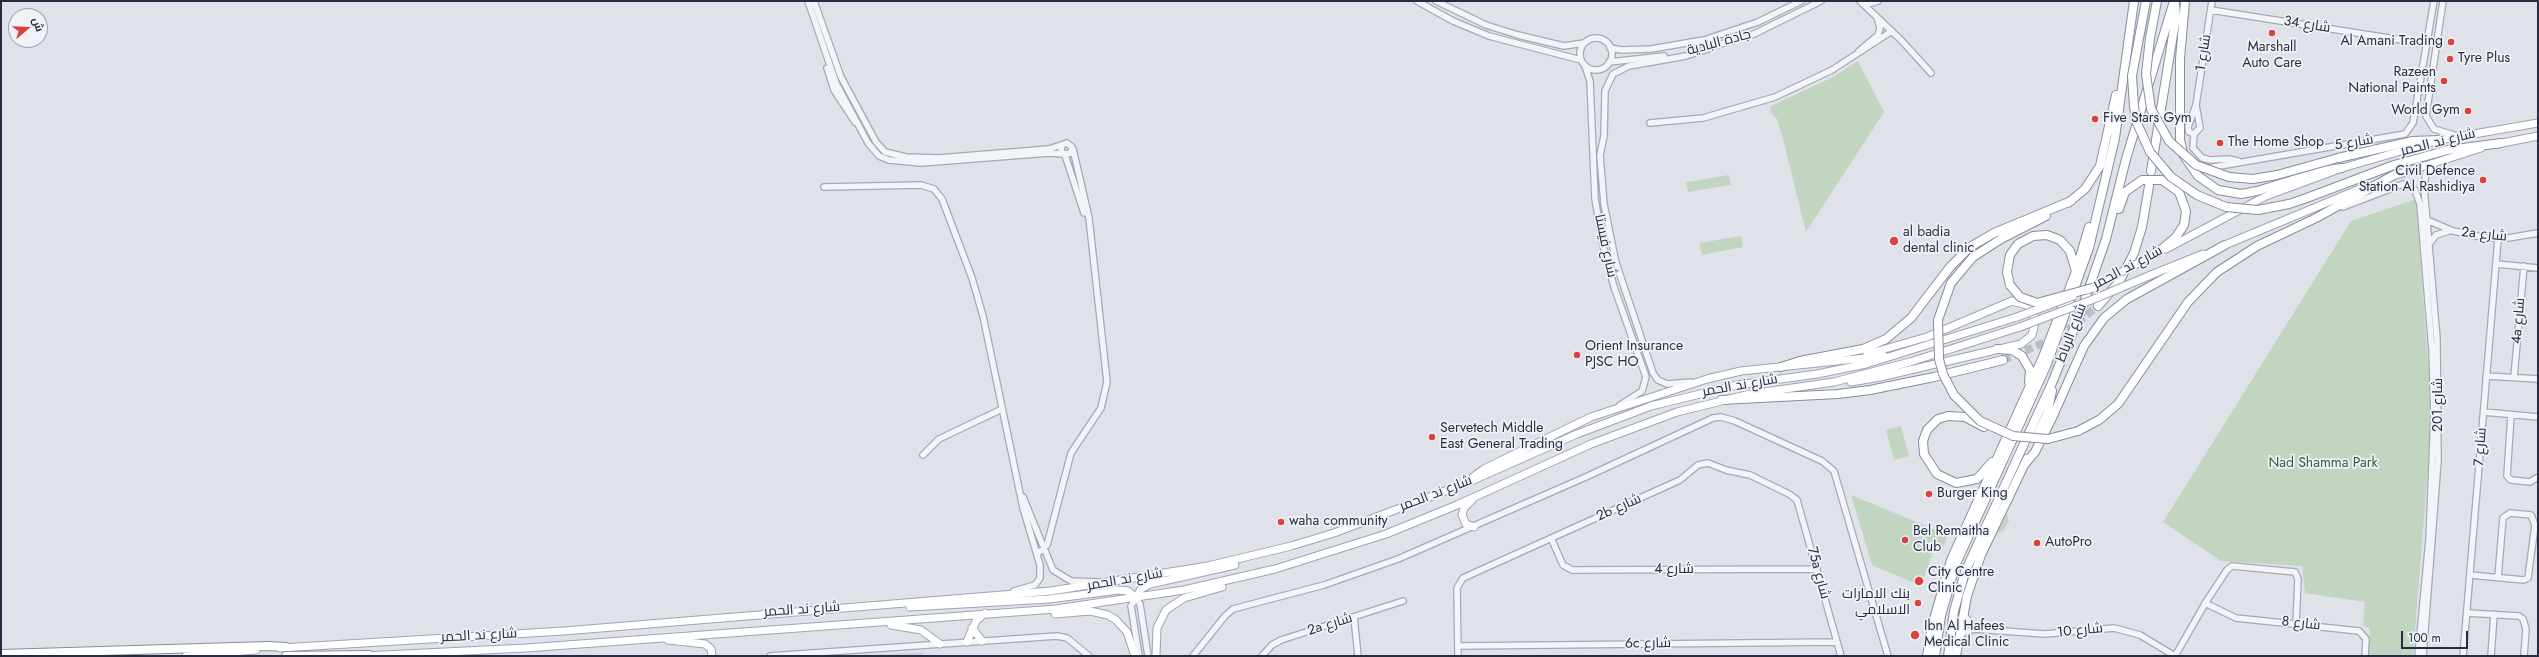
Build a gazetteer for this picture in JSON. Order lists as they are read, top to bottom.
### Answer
{
  "streets": {
    "highway": ["شارع الرباط"],
    "main road": ["شارع ند الحمر"],
    "street": [
      "شارع 34",
      "جادة البادية",
      "شارع 1",
      "شارع 5",
      "2a شارع",
      "شارع فيستا",
      "4a شارع",
      "شارع 201",
      "شارع 7",
      "2b شارع",
      "شارع 4",
      "75a شارع",
      "شارع 8",
      "شارع 10",
      "6c شارع"
    ]
  },
  "crossings": [
    ["شارع 34", "شارع 1"],
    ["شارع 34", "شارع 5"],
    ["جادة البادية", "شارع فيستا"],
    ["شارع ند الحمر", "شارع 201"],
    ["2a شارع", "شارع 201"],
    ["2a شارع", "شارع 7"],
    ["2b شارع", "شارع 4"],
    ["2b شارع", "75a شارع"],
    ["2b شارع", "6c شارع"],
    ["شارع 4", "75a شارع"],
    ["75a شارع", "6c شارع"]
  ],
  "parks": ["Nad Shamma Park"],
  "places": [
    "Marshall Auto Care",
    "Al Amani Trading",
    "Tyre Plus",
    "Razeen National Paints",
    "World Gym",
    "Five Stars Gym",
    "The Home Shop",
    "Civil Defence Station Al Rashidiya",
    "al badia dental clinic",
    "Orient Insurance PJSC HO",
    "Servetech Middle East General Trading",
    "Burger King",
    "waha community",
    "Bel Remaitha Club",
    "AutoPro",
    "City Centre Clinic",
    "بنك الامارات الاسلامي",
    "Ibn Al Hafees Medical Clinic"
  ],
  "scale_bar": "100 m",
  "north": "right"
}
